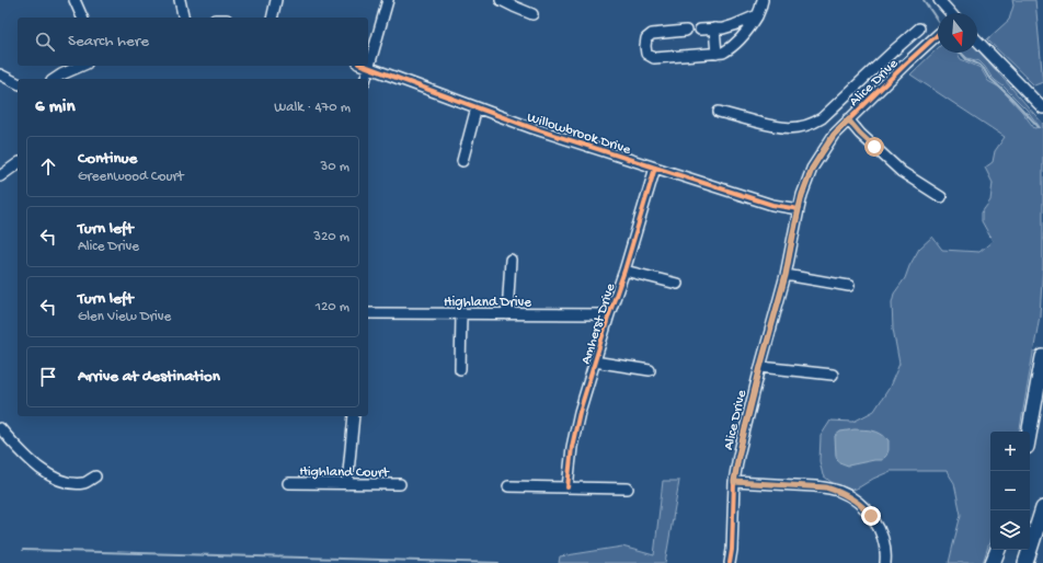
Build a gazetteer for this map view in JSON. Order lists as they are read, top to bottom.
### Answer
{
  "streets": {
    "street": [
      "Alice Drive",
      "Willowbrook Drive",
      "Highland Drive",
      "Amherst Drive",
      "Highland Court"
    ]
  },
  "crossings": [
    ["Alice Drive", "Willowbrook Drive"],
    ["Willowbrook Drive", "Amherst Drive"],
    ["Highland Drive", "Amherst Drive"]
  ],
  "north": "bottom",
  "page": {
    "search": "Search here",
    "heading": ["6 min", "Walk · 470 m"],
    "list": [
      ["Continue", "Greenwood Court", "30 m"],
      ["Turn left", "Alice Drive", "320 m"],
      ["Turn left", "Glen View Drive", "120 m"],
      "Arrive at destination"
    ],
    "map_buttons": ["+", "−"]
  }
}
